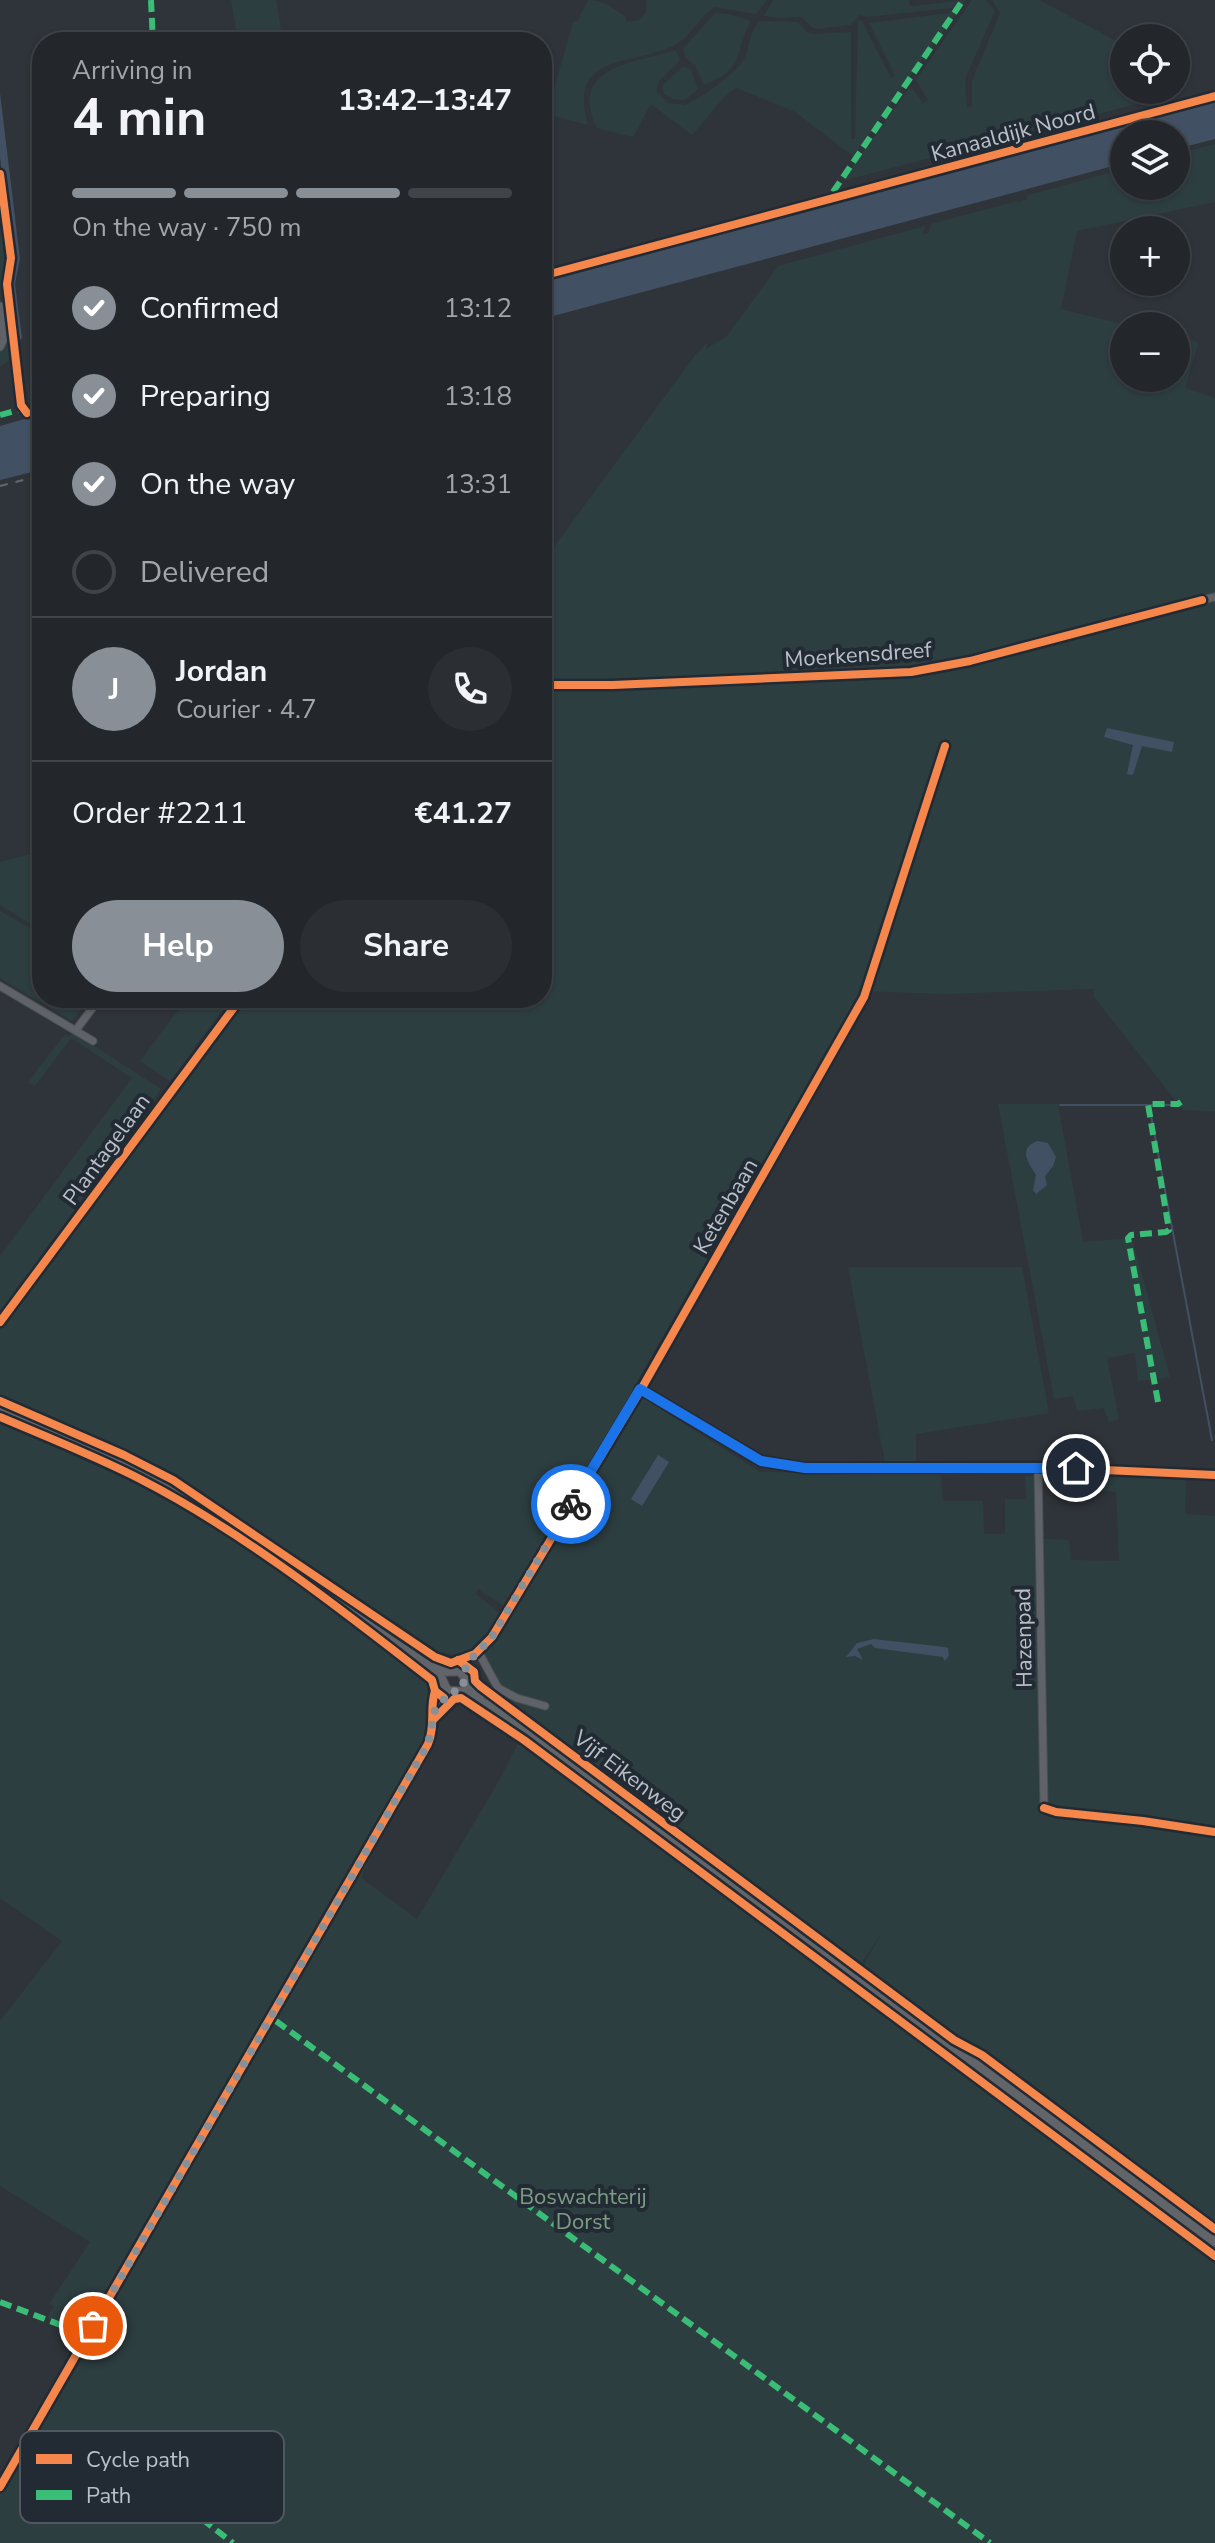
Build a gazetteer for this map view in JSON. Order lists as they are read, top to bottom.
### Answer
{
  "streets": {
    "main road": ["Vijf Eikenweg"],
    "street": ["Hazenpad"],
    "cycle path": [
      "Kanaaldijk Noord",
      "Moerkensdreef",
      "Plantagelaan",
      "Ketenbaan"
    ]
  },
  "parks": ["Boswachterij Dorst"],
  "legend": ["Cycle path", "Path"],
  "page": {
    "map_buttons": ["+", "−"],
    "heading": ["4 min", "Arriving in", "13:42–13:47"],
    "panel": [
      "Jordan",
      "Courier · 4.7",
      "Order #2211",
      "€41.27"
    ],
    "bar": "On the way · 750 m",
    "list": [
      ["Confirmed", "13:12"],
      ["Preparing", "13:18"],
      ["On the way", "13:31"],
      "Delivered"
    ],
    "round": "J",
    "buttons": ["Help", "Share"]
  }
}
